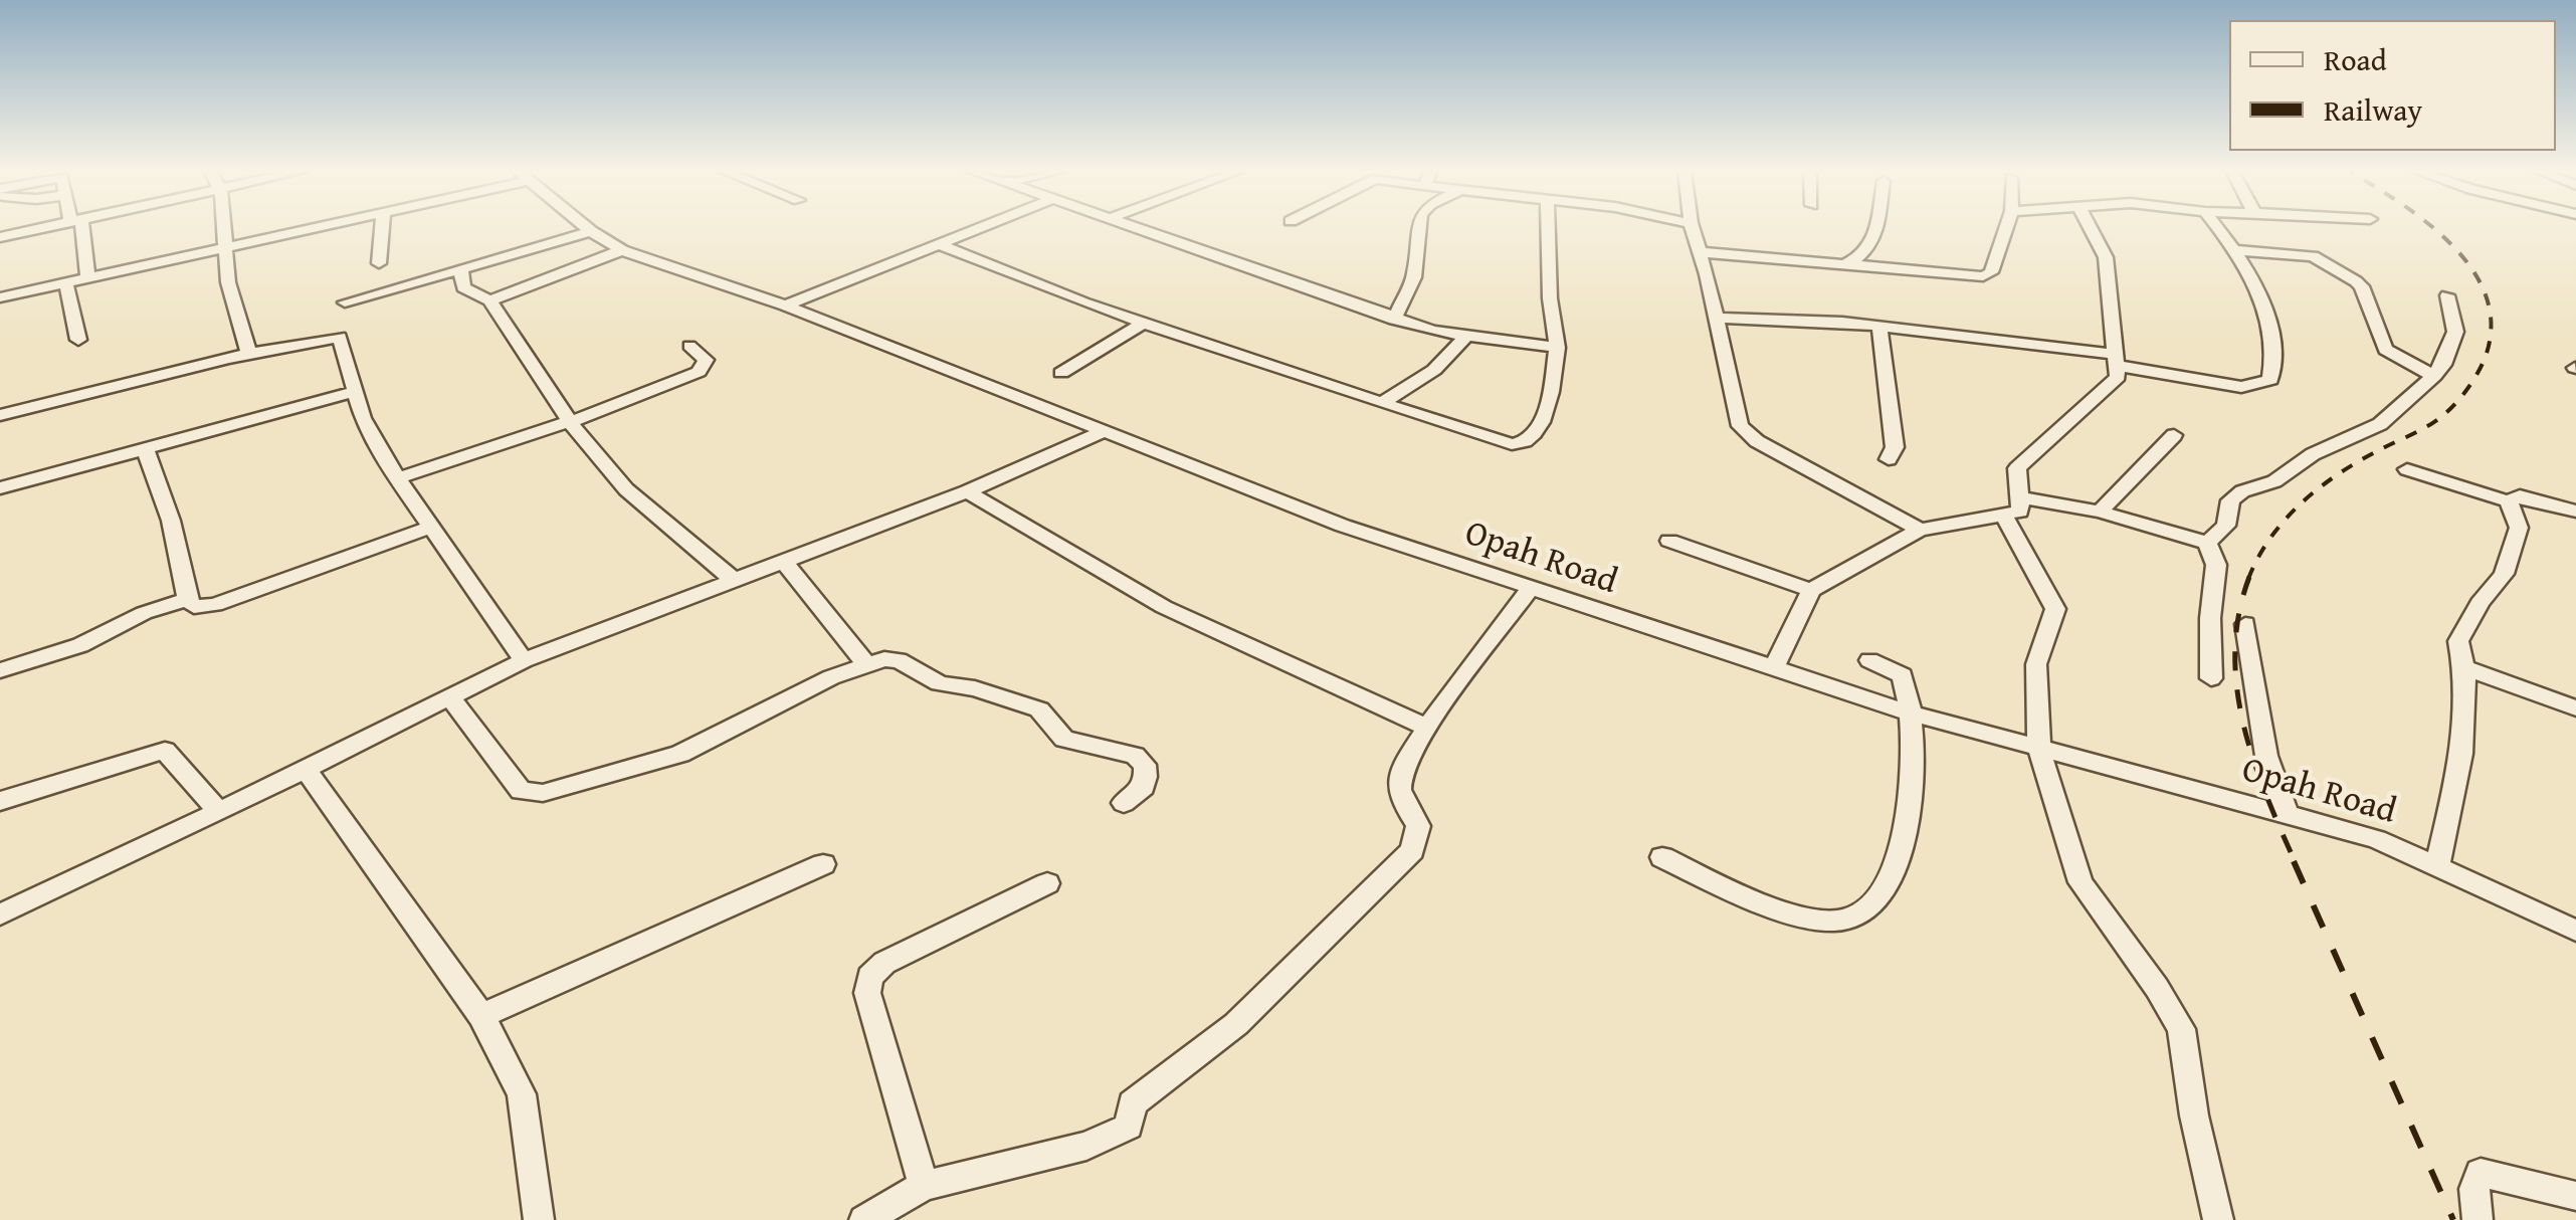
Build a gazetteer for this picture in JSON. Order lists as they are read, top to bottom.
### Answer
{
  "streets": {
    "street": ["Opah Road"]
  },
  "legend": ["Road", "Railway"]
}
